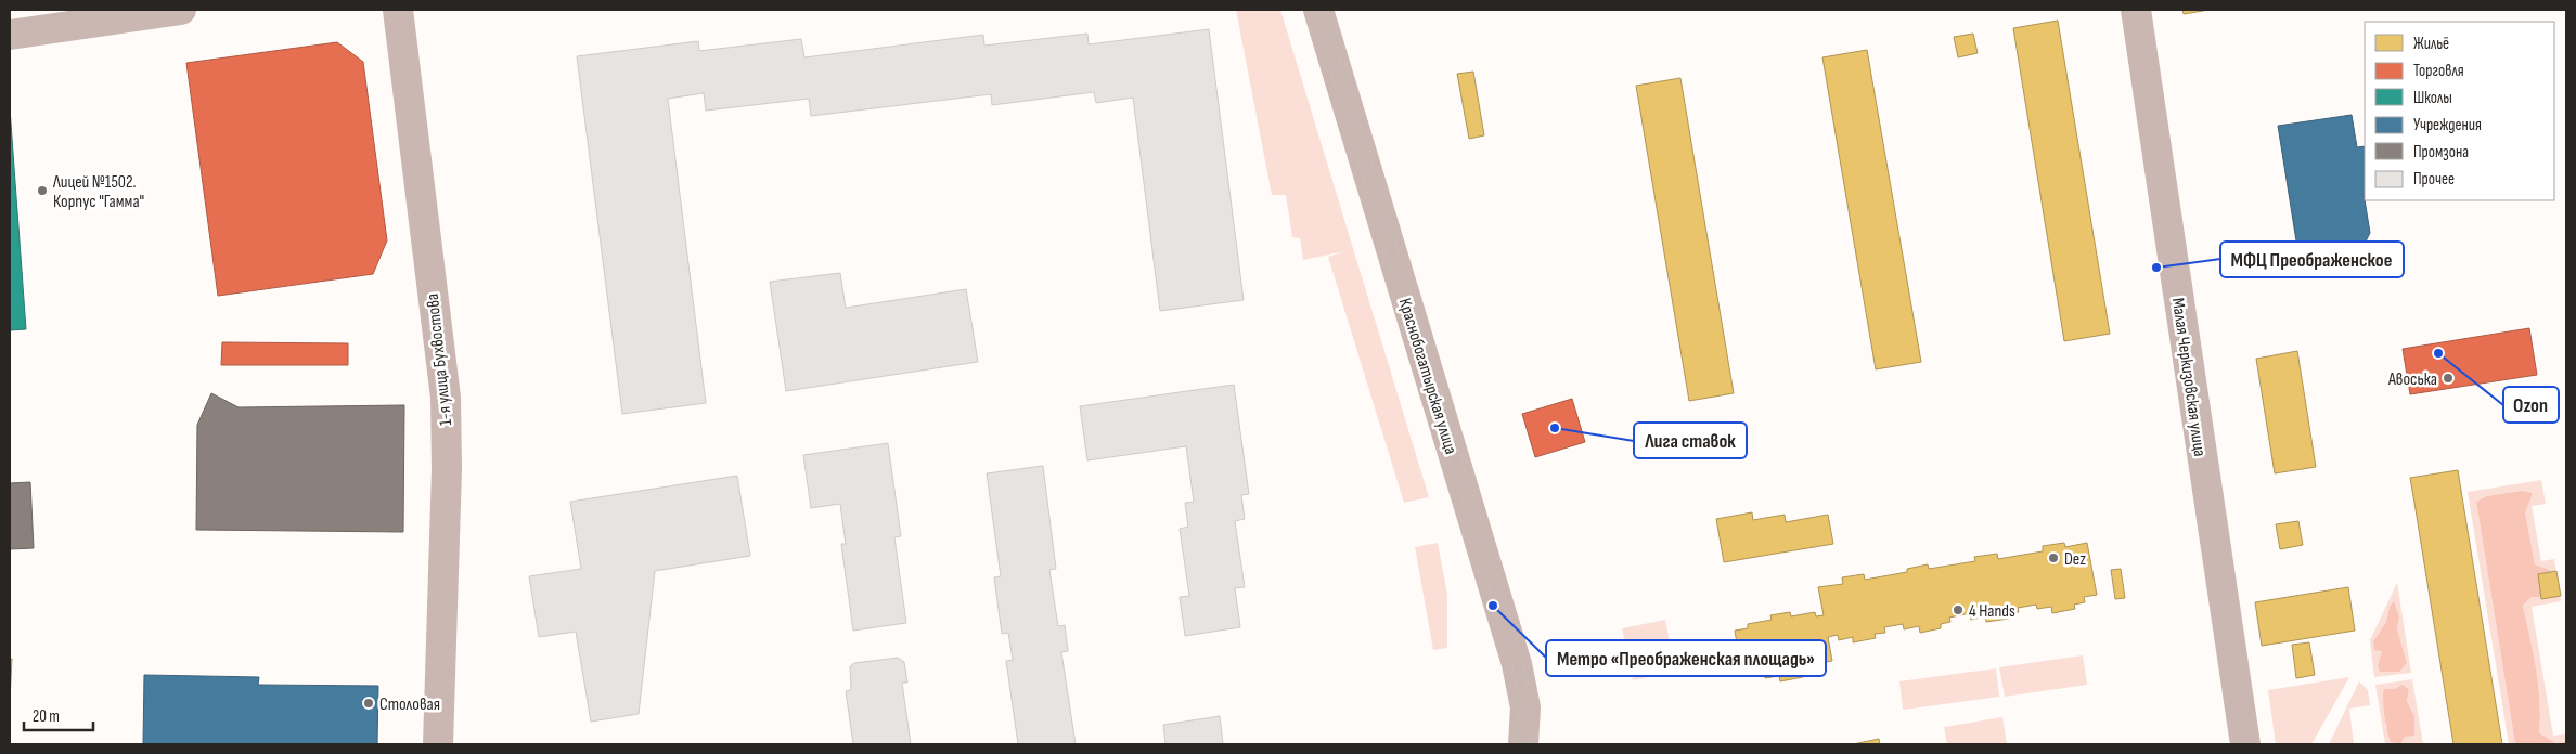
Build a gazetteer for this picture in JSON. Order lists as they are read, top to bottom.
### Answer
{
  "streets": {
    "street": ["1-я улица Бухвостова", "Краснобогатырская улица", "Малая Черкизовская улица"]
  },
  "places": [
    "Лицей №1502. Корпус \"Гамма\"",
    "МФЦ Преображенское",
    "Ozon",
    "Авоська",
    "Лига ставок",
    "Dez",
    "Метро «Преображенская площадь»",
    "4 Hands",
    "Столовая"
  ],
  "legend": [
    "Жильё",
    "Торговля",
    "Школы",
    "Учреждения",
    "Промзона",
    "Прочее"
  ],
  "scale_bar": "20 m"
}
